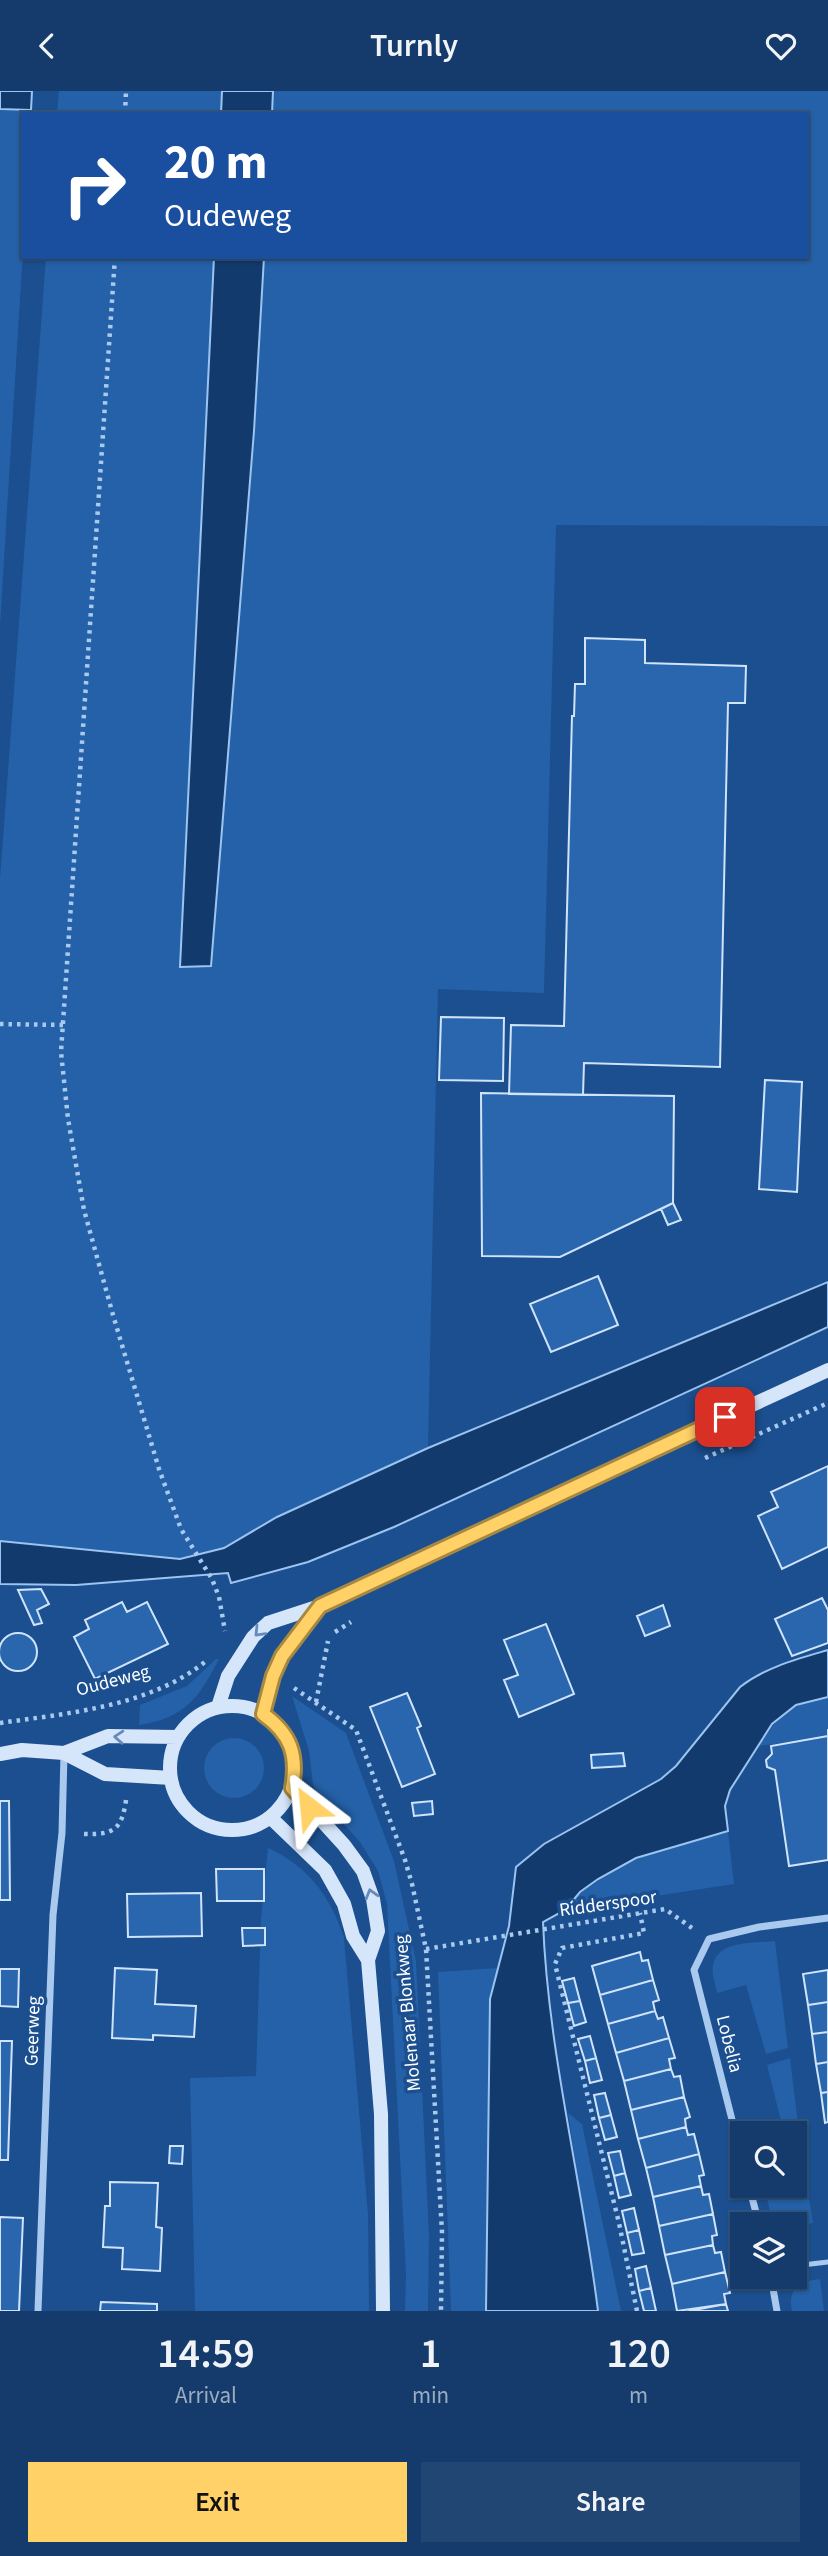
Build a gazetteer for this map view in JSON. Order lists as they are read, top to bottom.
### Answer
{
  "streets": {
    "main road": ["Molenaar Blonkweg"],
    "street": ["Geerweg", "Lobelia"],
    "path": ["Oudeweg", "Ridderspoor"]
  },
  "crossings": [
    ["Ridderspoor", "Molenaar Blonkweg"],
    ["Ridderspoor", "Lobelia"]
  ],
  "page": {
    "header": "Turnly",
    "turn": ["20 m", "Oudeweg"],
    "eta": [
      "14:59",
      "Arrival",
      "1",
      "min",
      "120",
      "m"
    ],
    "buttons": ["Exit", "Share"]
  }
}
